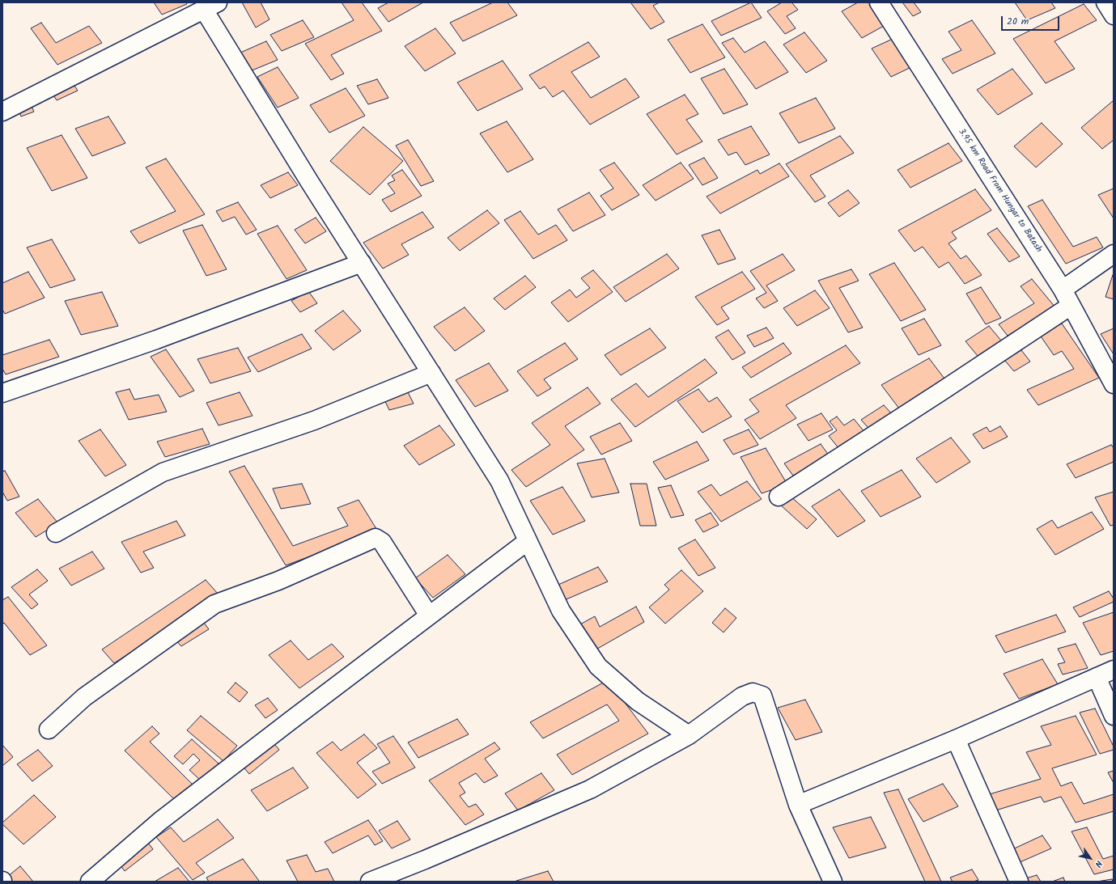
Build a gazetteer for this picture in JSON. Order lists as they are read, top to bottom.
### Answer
{
  "streets": {
    "street": ["3.95 km Road From Hungar to Batash"]
  },
  "scale_bar": "20 m",
  "north": "bottom right"
}
